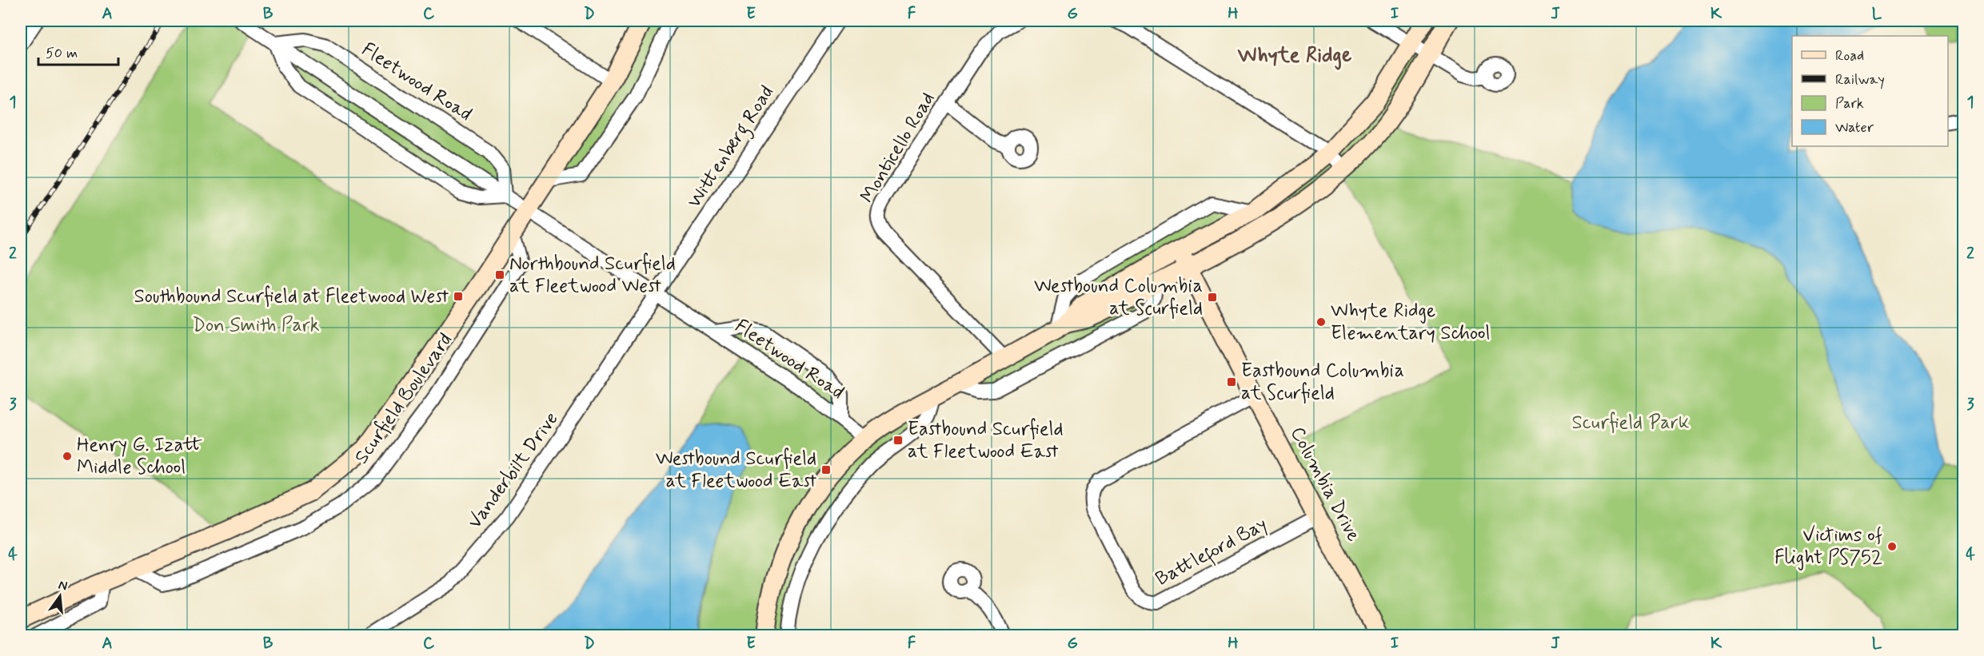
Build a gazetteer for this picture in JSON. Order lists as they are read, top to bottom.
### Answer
{
  "streets": {
    "street": [
      "Fleetwood Road",
      "Wittenberg Road",
      "Monticello Road",
      "Scurfield Boulevard",
      "Vanderbilt Drive",
      "Columbia Drive",
      "Battleford Bay"
    ]
  },
  "crossings": [
    ["Fleetwood Road", "Wittenberg Road"],
    ["Fleetwood Road", "Scurfield Boulevard"],
    ["Fleetwood Road", "Vanderbilt Drive"],
    ["Wittenberg Road", "Vanderbilt Drive"],
    ["Columbia Drive", "Battleford Bay"]
  ],
  "districts": ["Whyte Ridge"],
  "parks": ["Don Smith Park", "Scurfield Park"],
  "places": {
    "transit": [
      "Northbound Scurfield at Fleetwood West",
      "Southbound Scurfield at Fleetwood West",
      "Westbound Columbia at Scurfield",
      "Eastbound Columbia at Scurfield",
      "Eastbound Scurfield at Fleetwood East",
      "Westbound Scurfield at Fleetwood East"
    ],
    "other": ["Whyte Ridge Elementary School", "Henry G. Izatt Middle School", "Victims of Flight PS752"]
  },
  "legend": [
    "Road",
    "Railway",
    "Park",
    "Water"
  ],
  "scale_bar": "50 m",
  "north": "top",
  "grid": {
    "columns": [
      "A",
      "B",
      "C",
      "D",
      "E",
      "F",
      "G",
      "H",
      "I",
      "J",
      "K",
      "L"
    ],
    "rows": [
      "1",
      "2",
      "3",
      "4"
    ]
  }
}
